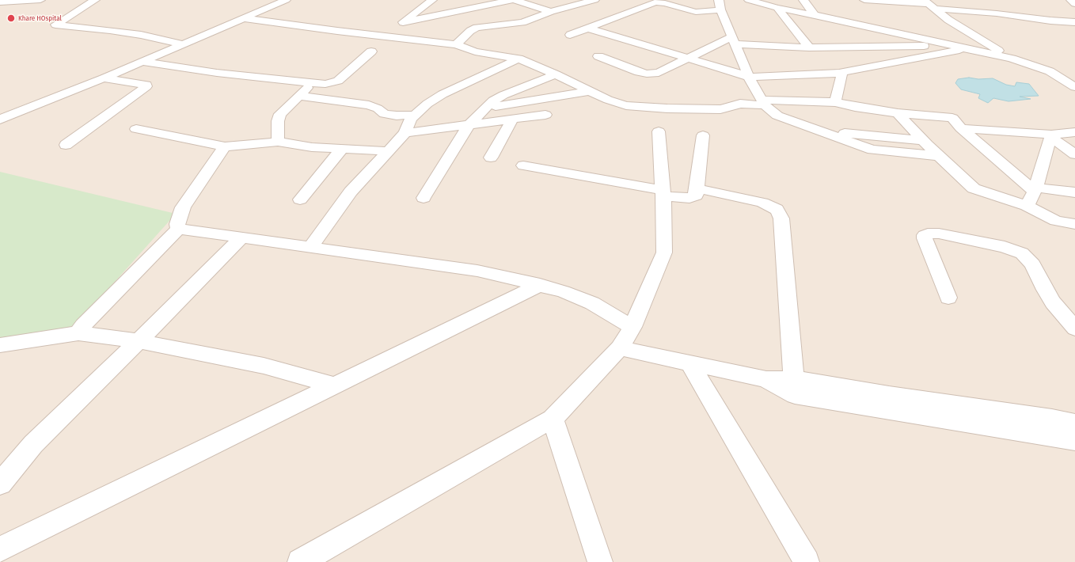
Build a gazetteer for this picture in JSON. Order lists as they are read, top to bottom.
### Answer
{
  "places": ["Khare HOspital"]
}
